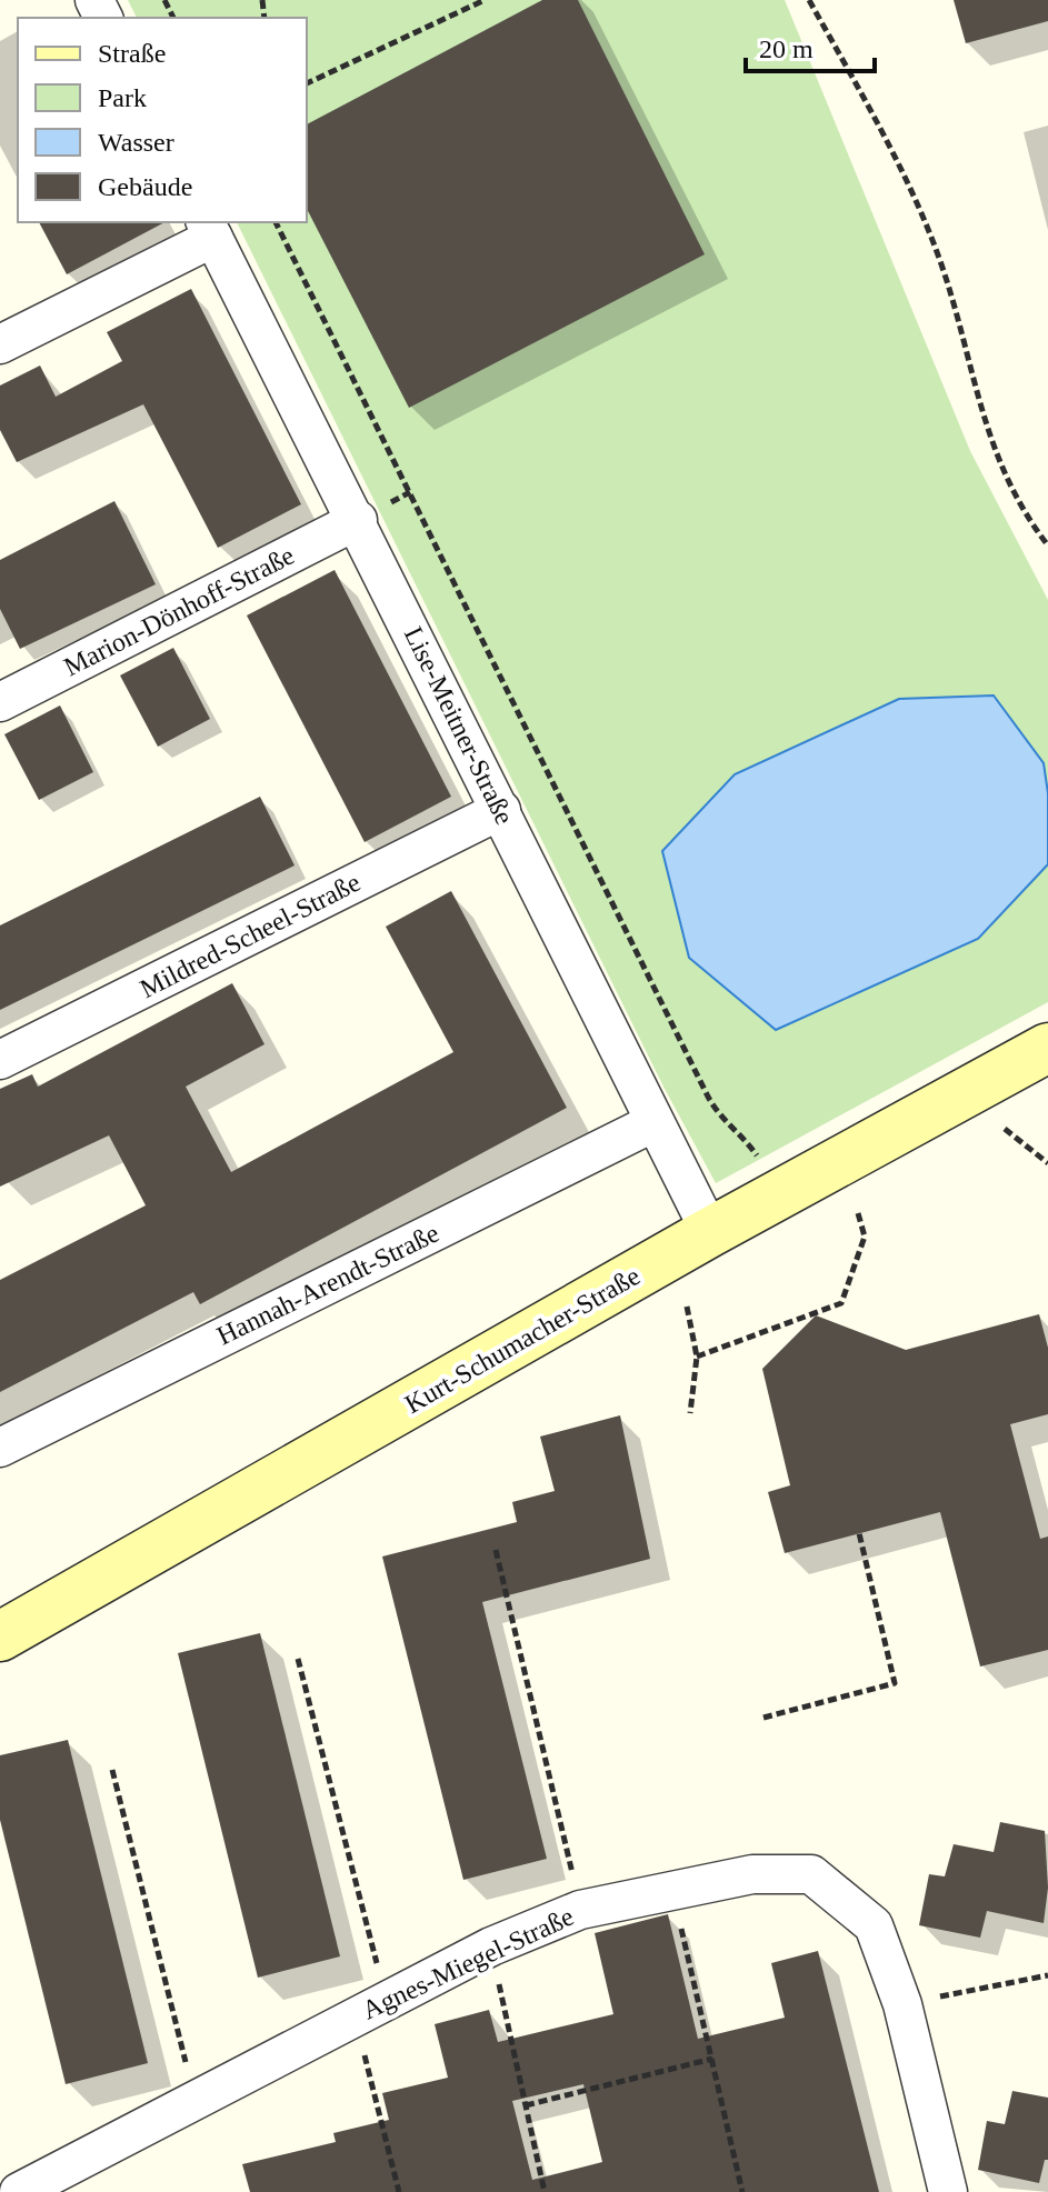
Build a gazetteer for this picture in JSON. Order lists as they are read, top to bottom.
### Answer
{
  "streets": {
    "main road": ["Kurt-Schumacher-Straße"],
    "street": [
      "Marion-Dönhoff-Straße",
      "Lise-Meitner-Straße",
      "Mildred-Scheel-Straße",
      "Hannah-Arendt-Straße",
      "Agnes-Miegel-Straße"
    ]
  },
  "crossings": [
    ["Marion-Dönhoff-Straße", "Lise-Meitner-Straße"],
    ["Lise-Meitner-Straße", "Mildred-Scheel-Straße"],
    ["Lise-Meitner-Straße", "Hannah-Arendt-Straße"],
    ["Lise-Meitner-Straße", "Kurt-Schumacher-Straße"]
  ],
  "legend": [
    "Straße",
    "Park",
    "Wasser",
    "Gebäude"
  ],
  "scale_bar": "20 m"
}
